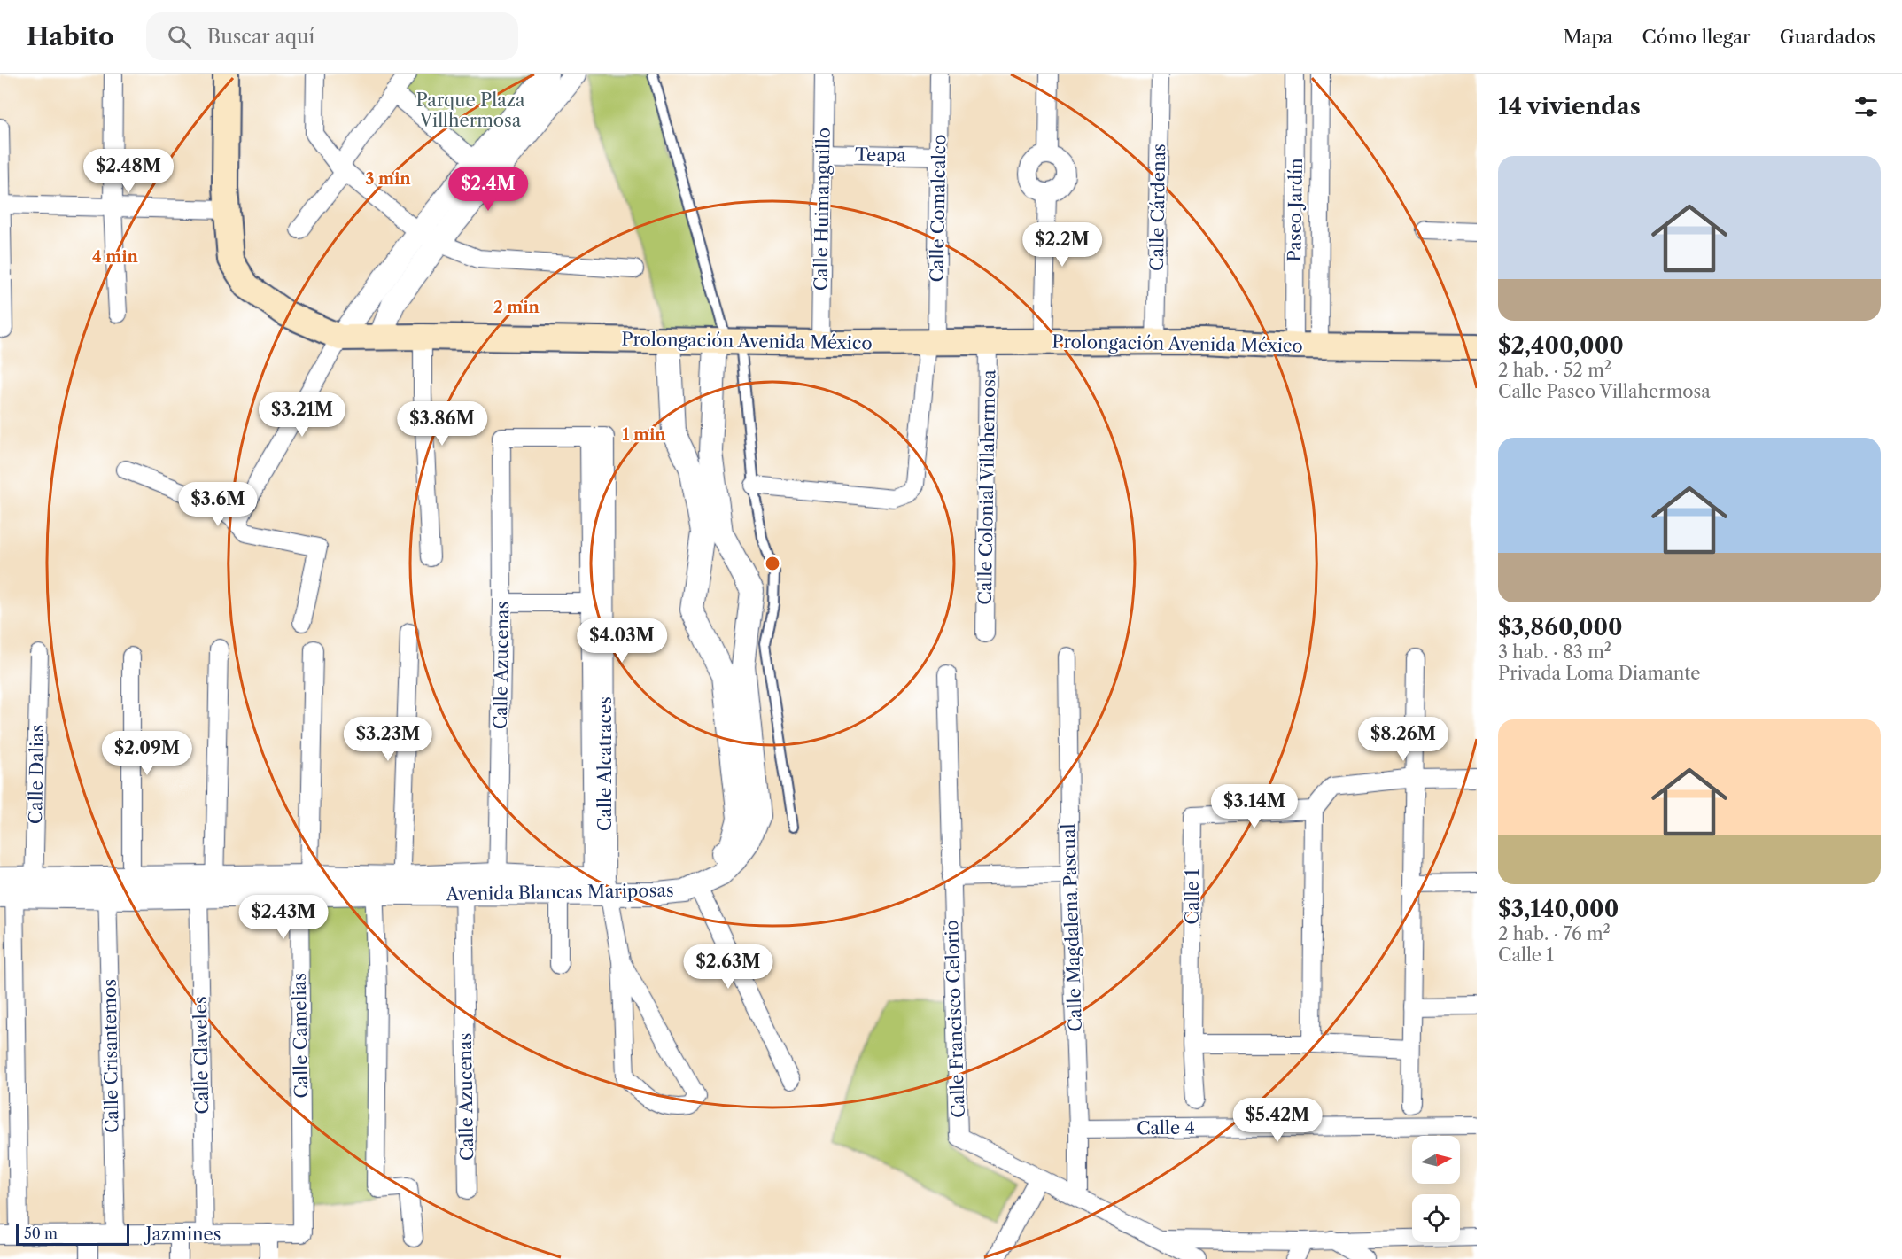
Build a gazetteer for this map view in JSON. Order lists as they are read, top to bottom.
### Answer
{
  "streets": {
    "main road": ["Prolongación Avenida México"],
    "street": [
      "Teapa",
      "Calle Cárdenas",
      "Calle Comalcalco",
      "Calle Huimanguillo",
      "Paseo Jardín",
      "Calle Colonial Villahermosa",
      "Calle Azucenas",
      "Calle Alcatraces",
      "Calle Dalias",
      "Avenida Blancas Mariposas",
      "Calle 1",
      "Calle Magdalena Pascual",
      "Calle Francisco Celorio",
      "Calle Camelias",
      "Calle Claveles",
      "Calle Crisantemos",
      "Calle 4",
      "Jazmines"
    ]
  },
  "crossings": [
    ["Teapa", "Calle Comalcalco"],
    ["Teapa", "Calle Huimanguillo"],
    ["Calle Cárdenas", "Prolongación Avenida México"],
    ["Calle Comalcalco", "Prolongación Avenida México"],
    ["Calle Huimanguillo", "Prolongación Avenida México"],
    ["Paseo Jardín", "Prolongación Avenida México"],
    ["Prolongación Avenida México", "Calle Colonial Villahermosa"],
    ["Prolongación Avenida México", "Avenida Blancas Mariposas"],
    ["Calle Azucenas", "Calle Alcatraces"],
    ["Calle Azucenas", "Avenida Blancas Mariposas"],
    ["Calle Alcatraces", "Avenida Blancas Mariposas"],
    ["Calle Dalias", "Avenida Blancas Mariposas"],
    ["Calle Dalias", "Jazmines"],
    ["Avenida Blancas Mariposas", "Calle Camelias"],
    ["Avenida Blancas Mariposas", "Calle Claveles"],
    ["Avenida Blancas Mariposas", "Calle Crisantemos"],
    ["Calle Magdalena Pascual", "Calle Francisco Celorio"],
    ["Calle Magdalena Pascual", "Calle 4"],
    ["Calle Camelias", "Jazmines"],
    ["Calle Claveles", "Jazmines"],
    ["Calle Crisantemos", "Jazmines"]
  ],
  "parks": ["Parque Plaza Villhermosa"],
  "scale_bar": "50 m",
  "north": "right",
  "page": {
    "header": "Habito",
    "search": "Buscar aquí",
    "nav": ["Mapa", "Cómo llegar", "Guardados"],
    "heading": "14 viviendas",
    "list": [
      {
        "name": "$2,400,000",
        "note": "2 hab. · 52 m² · Calle Paseo Villahermosa"
      },
      {
        "name": "$3,860,000",
        "note": "3 hab. · 83 m² · Privada Loma Diamante"
      },
      {
        "name": "$3,140,000",
        "note": "2 hab. · 76 m² · Calle 1"
      }
    ],
    "price": [
      "$2.48M",
      "$2.4M",
      "$2.2M",
      "$3.21M",
      "$3.86M",
      "$3.6M",
      "$4.03M",
      "$3.23M",
      "$8.26M",
      "$2.09M",
      "$3.14M",
      "$2.43M",
      "$2.63M",
      "$5.42M"
    ],
    "scale": "50 m"
  },
  "rings": [
    "3 min",
    "4 min",
    "2 min",
    "1 min"
  ]
}
